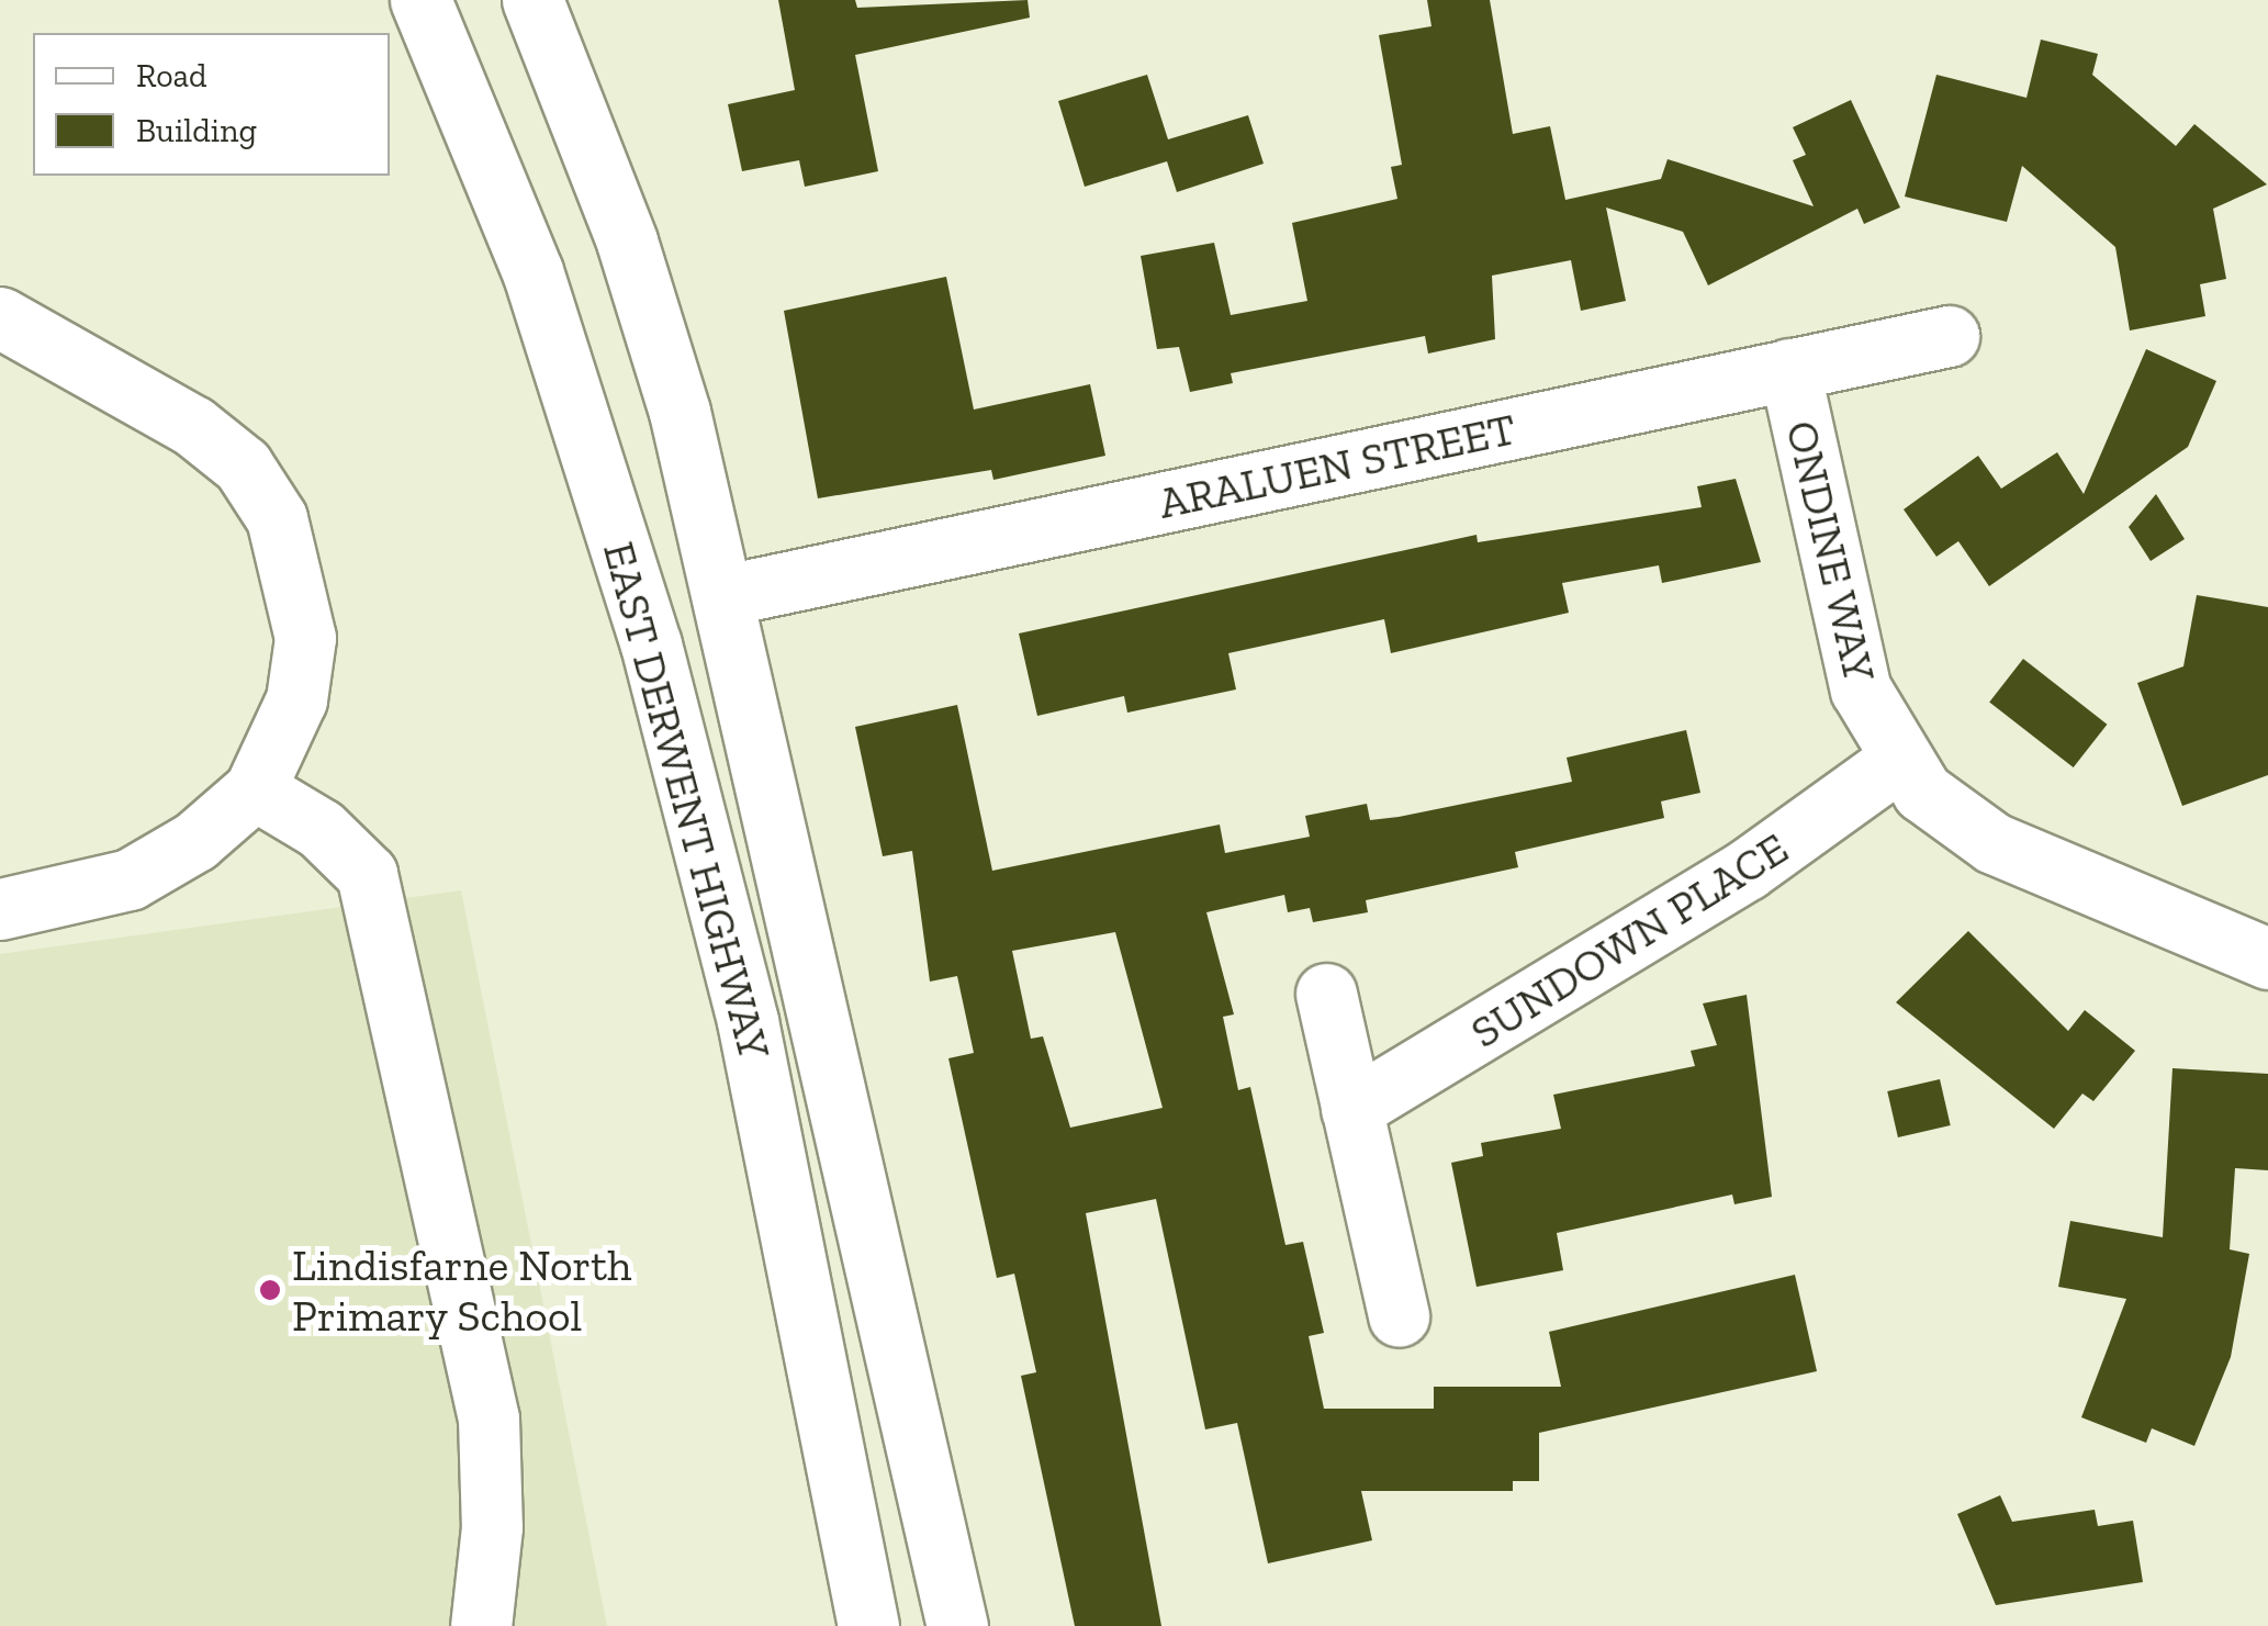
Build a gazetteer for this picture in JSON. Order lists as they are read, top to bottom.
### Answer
{
  "streets": {
    "street": [
      "ARALUEN STREET",
      "ONDINE WAY",
      "EAST DERWENT HIGHWAY",
      "SUNDOWN PLACE"
    ]
  },
  "crossings": [
    ["ARALUEN STREET", "ONDINE WAY"],
    ["ARALUEN STREET", "EAST DERWENT HIGHWAY"],
    ["ONDINE WAY", "SUNDOWN PLACE"]
  ],
  "places": ["Lindisfarne North Primary School"],
  "legend": ["Road", "Building"]
}
